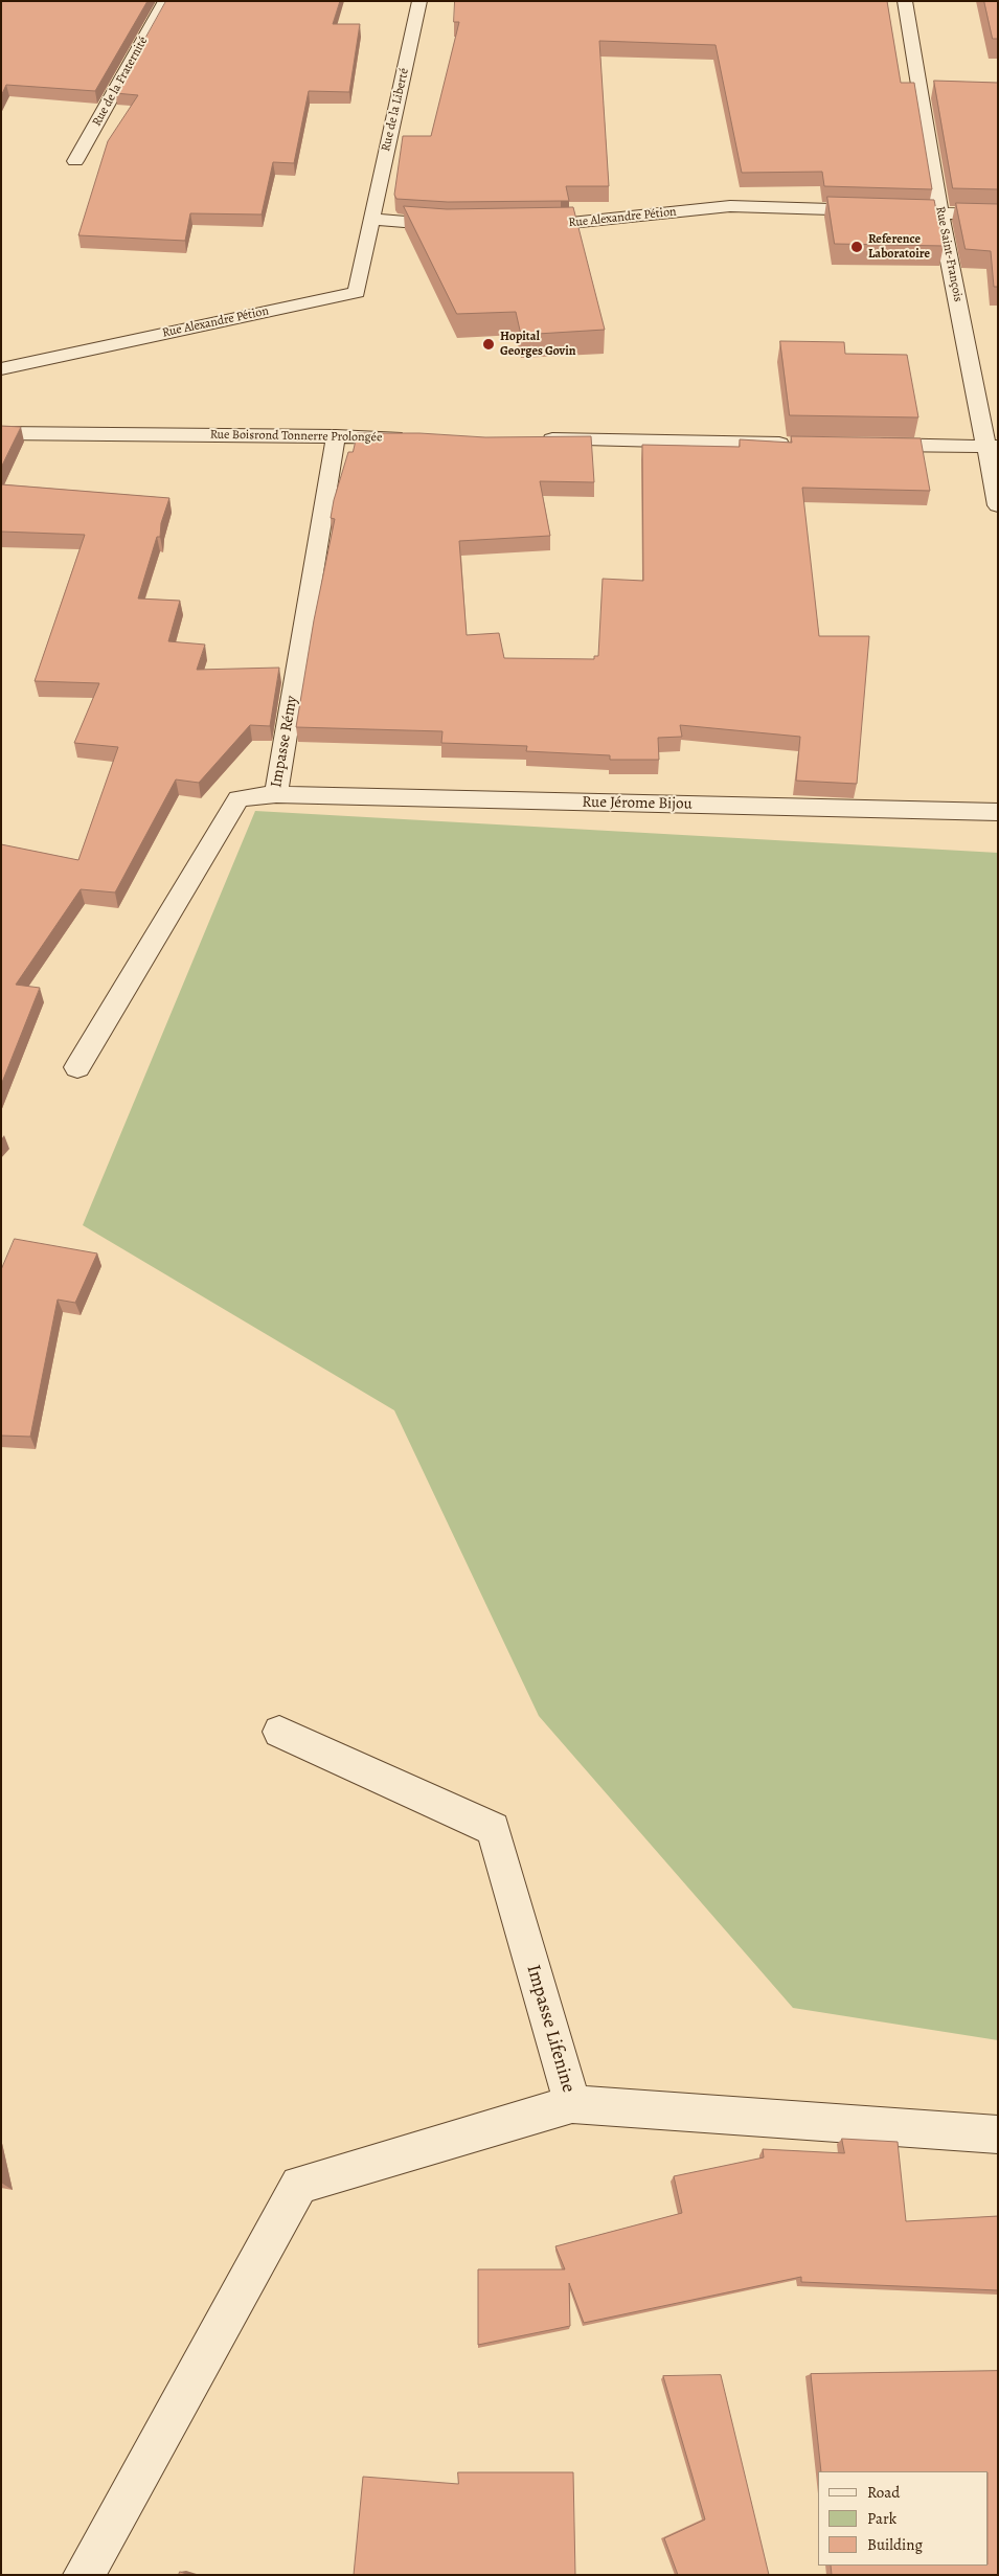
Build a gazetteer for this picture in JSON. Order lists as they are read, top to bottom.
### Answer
{
  "streets": {
    "street": [
      "Rue de la Fraternité",
      "Rue de la Liberté",
      "Rue Alexandre Pétion",
      "Rue Saint-François",
      "Rue Boisrond Tonnerre Prolongée",
      "Impasse Rémy",
      "Rue Jérome Bijou",
      "Impasse Lifenine"
    ]
  },
  "crossings": [
    ["Rue de la Liberté", "Rue Alexandre Pétion"],
    ["Rue Alexandre Pétion", "Rue Saint-François"],
    ["Rue Boisrond Tonnerre Prolongée", "Impasse Rémy"],
    ["Impasse Rémy", "Rue Jérome Bijou"]
  ],
  "places": ["Reference Laboratoire", "Hopital Georges Govin"],
  "legend": ["Road", "Park", "Building"]
}
